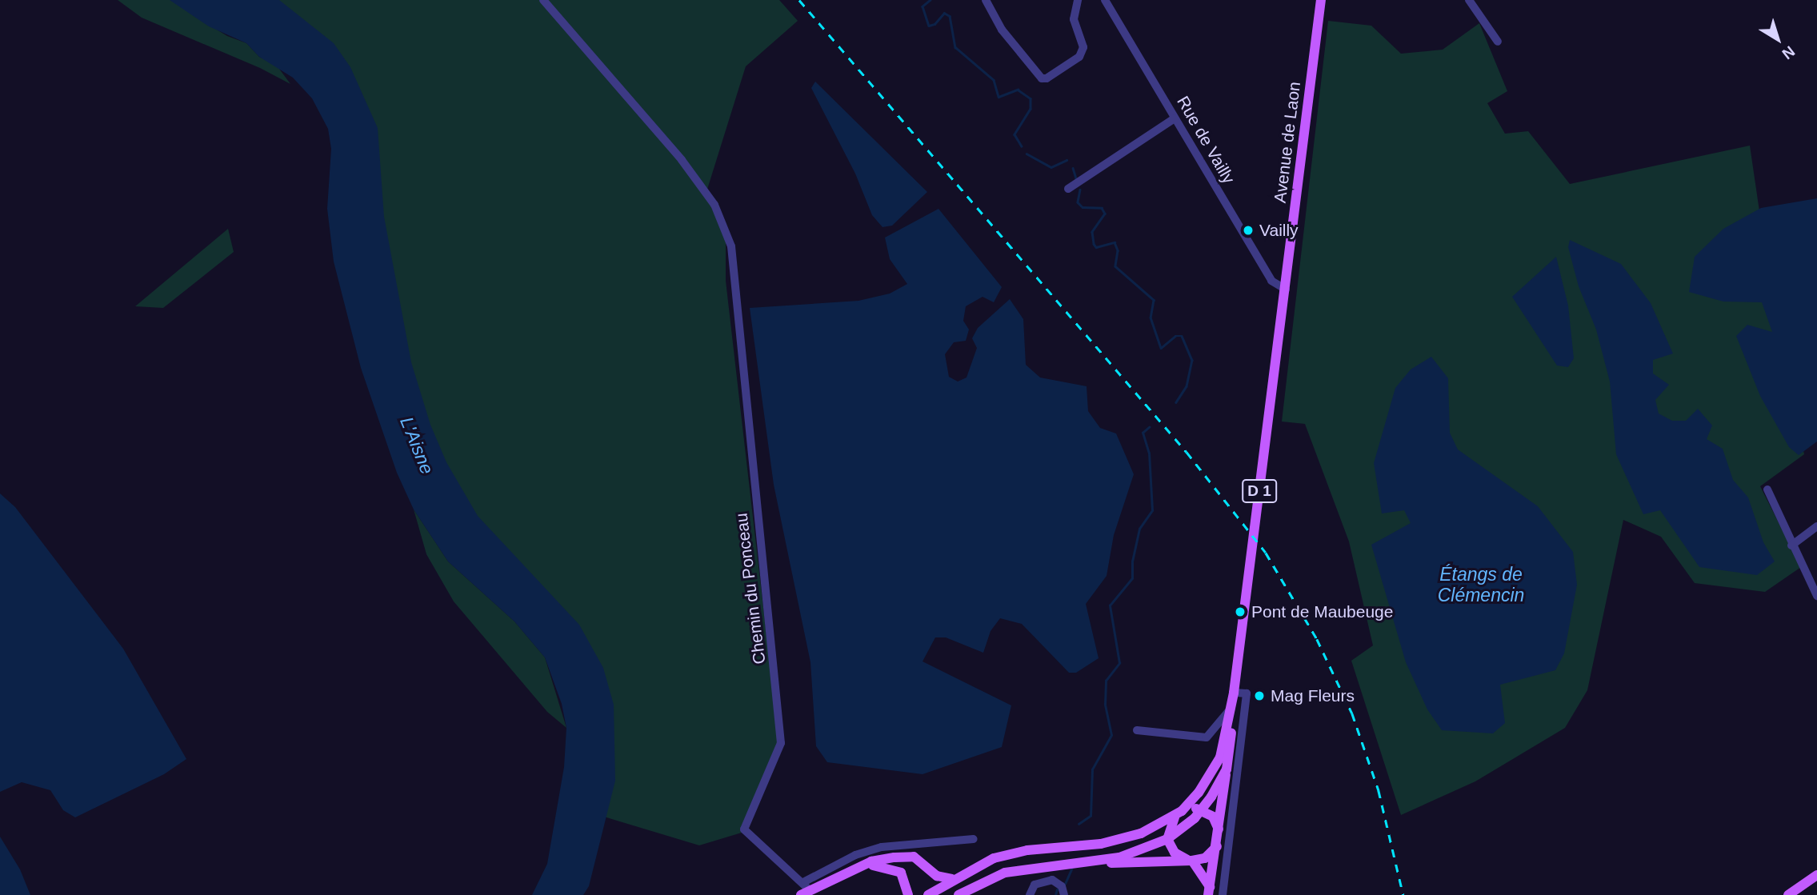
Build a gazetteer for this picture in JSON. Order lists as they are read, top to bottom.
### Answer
{
  "streets": {
    "main road": ["Avenue de Laon", "D 1"],
    "street": ["Rue de Vailly", "Chemin du Ponceau"]
  },
  "crossings": [
    ["Rue de Vailly", "Avenue de Laon"],
    ["Rue de Vailly", "D 1"],
    ["Avenue de Laon", "D 1"]
  ],
  "water": ["L'Aisne", "Étangs de Clémencin"],
  "places": ["Vailly", "Pont de Maubeuge", "Mag Fleurs"],
  "north": "bottom right"
}
